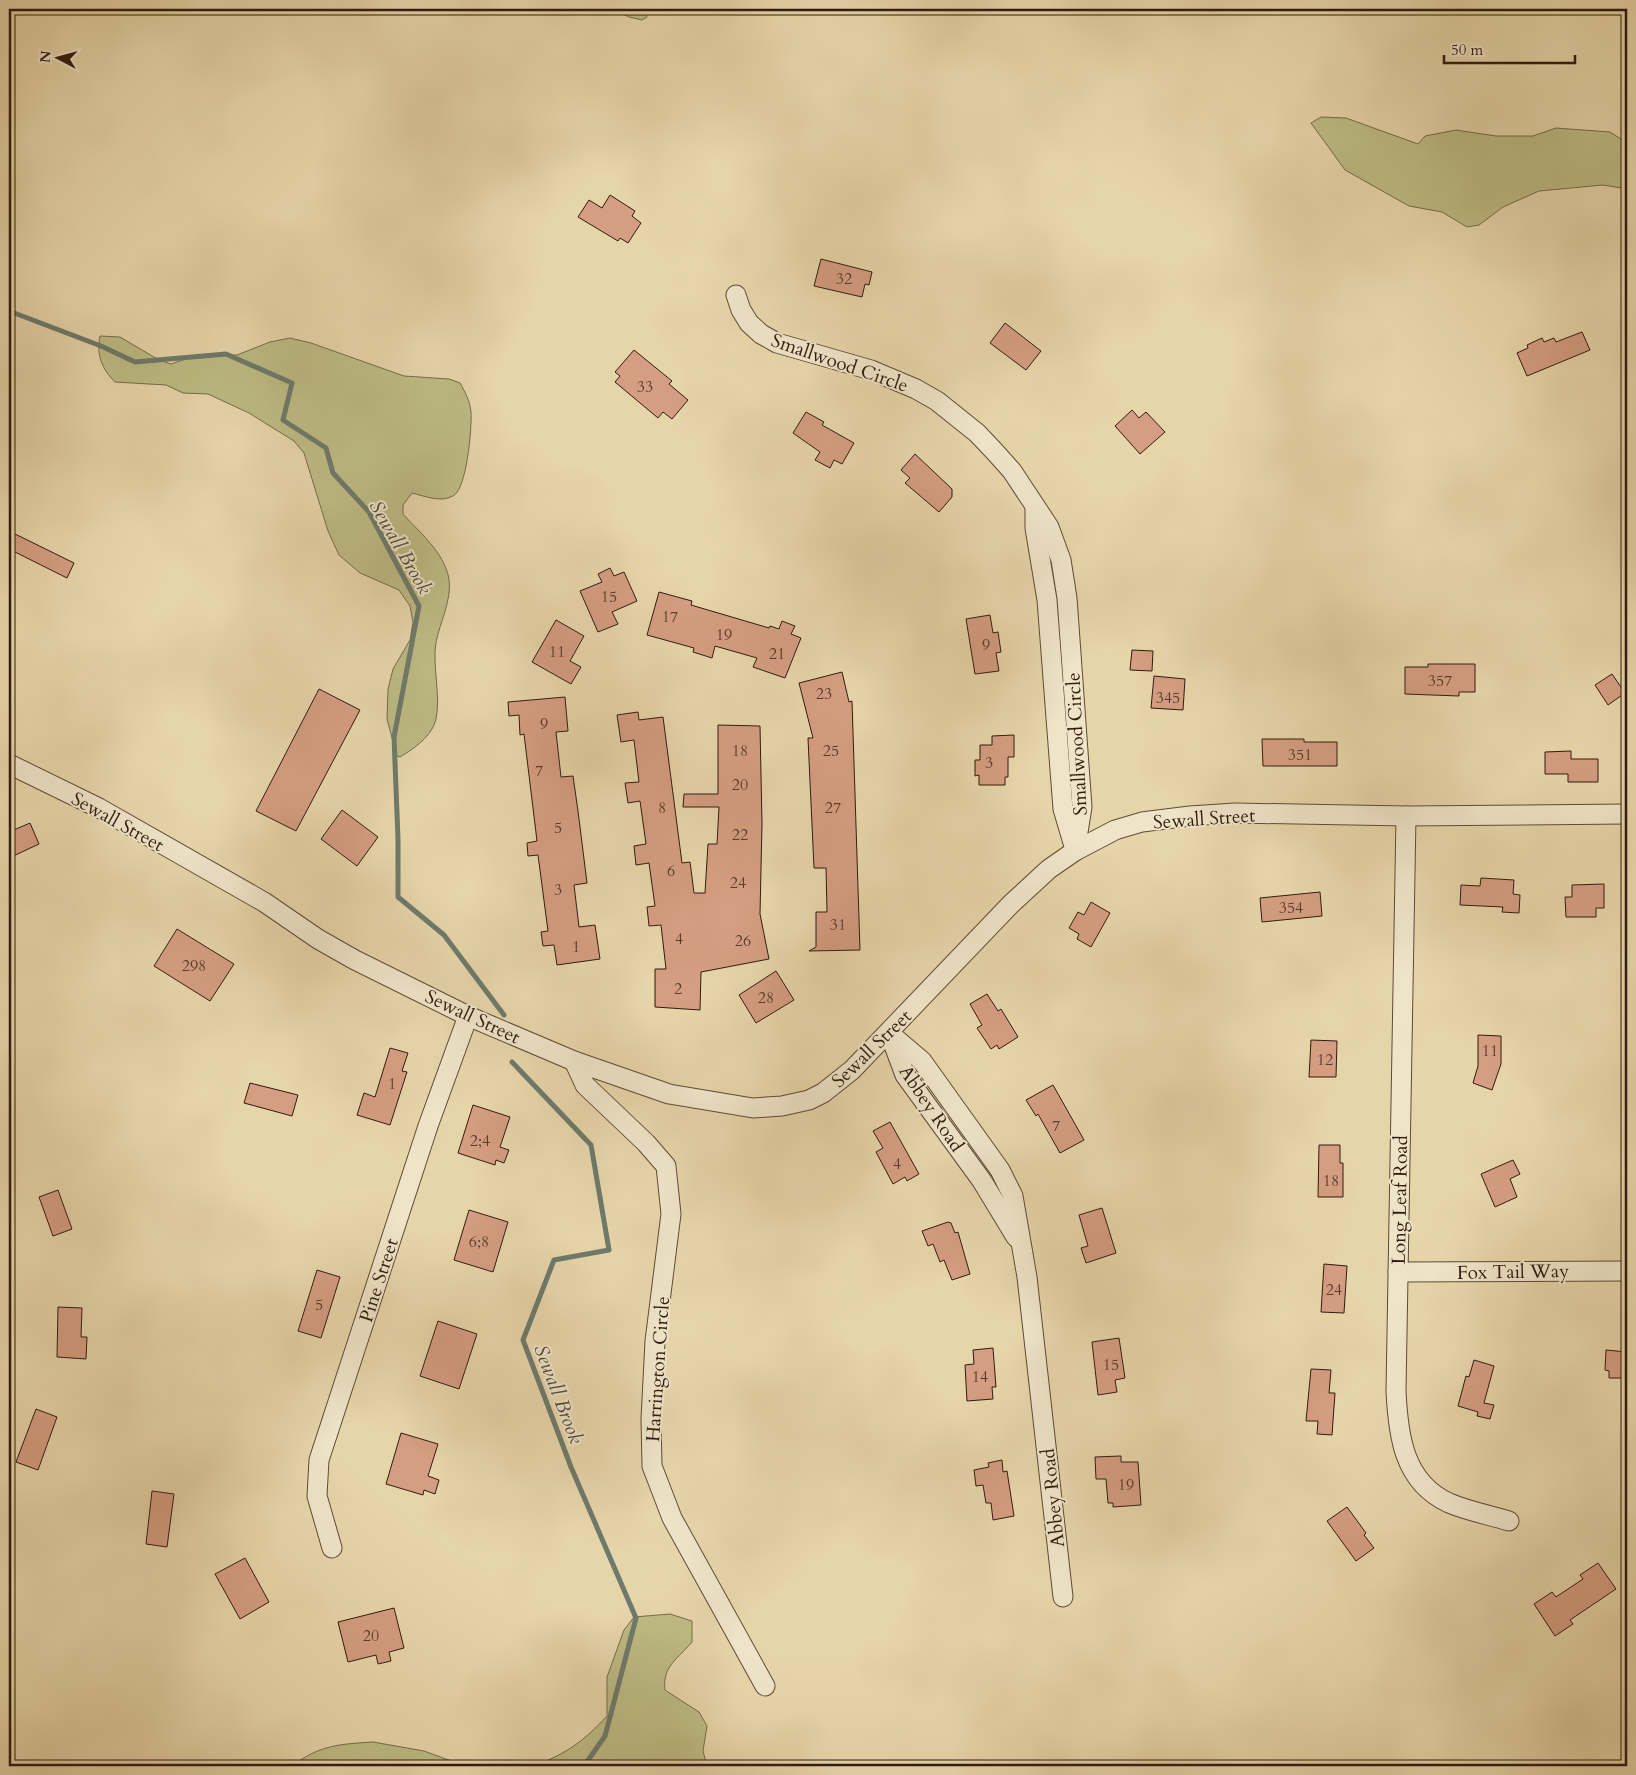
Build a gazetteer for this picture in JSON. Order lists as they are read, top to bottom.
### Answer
{
  "streets": {
    "street": [
      "Smallwood Circle",
      "Sewall Street",
      "Abbey Road",
      "Long Leaf Road",
      "Fox Tail Way",
      "Pine Street",
      "Harrington Circle"
    ]
  },
  "crossings": [
    ["Smallwood Circle", "Sewall Street"],
    ["Sewall Street", "Abbey Road"],
    ["Sewall Street", "Long Leaf Road"],
    ["Sewall Street", "Pine Street"],
    ["Sewall Street", "Harrington Circle"],
    ["Long Leaf Road", "Fox Tail Way"]
  ],
  "water": ["Sewall Brook"],
  "house_numbers": [
    "32",
    "33",
    "15",
    "17",
    "19",
    "9",
    "11",
    "21",
    "357",
    "23",
    "345",
    "9",
    "18",
    "25",
    "351",
    "3",
    "7",
    "20",
    "8",
    "27",
    "5",
    "22",
    "6",
    "24",
    "3",
    "354",
    "31",
    "4",
    "26",
    "1",
    "298",
    "2",
    "28",
    "11",
    "12",
    "1",
    "7",
    "2;4",
    "4",
    "18",
    "6;8",
    "24",
    "5",
    "15",
    "14",
    "19",
    "20"
  ],
  "scale_bar": "50 m",
  "north": "left"
}
